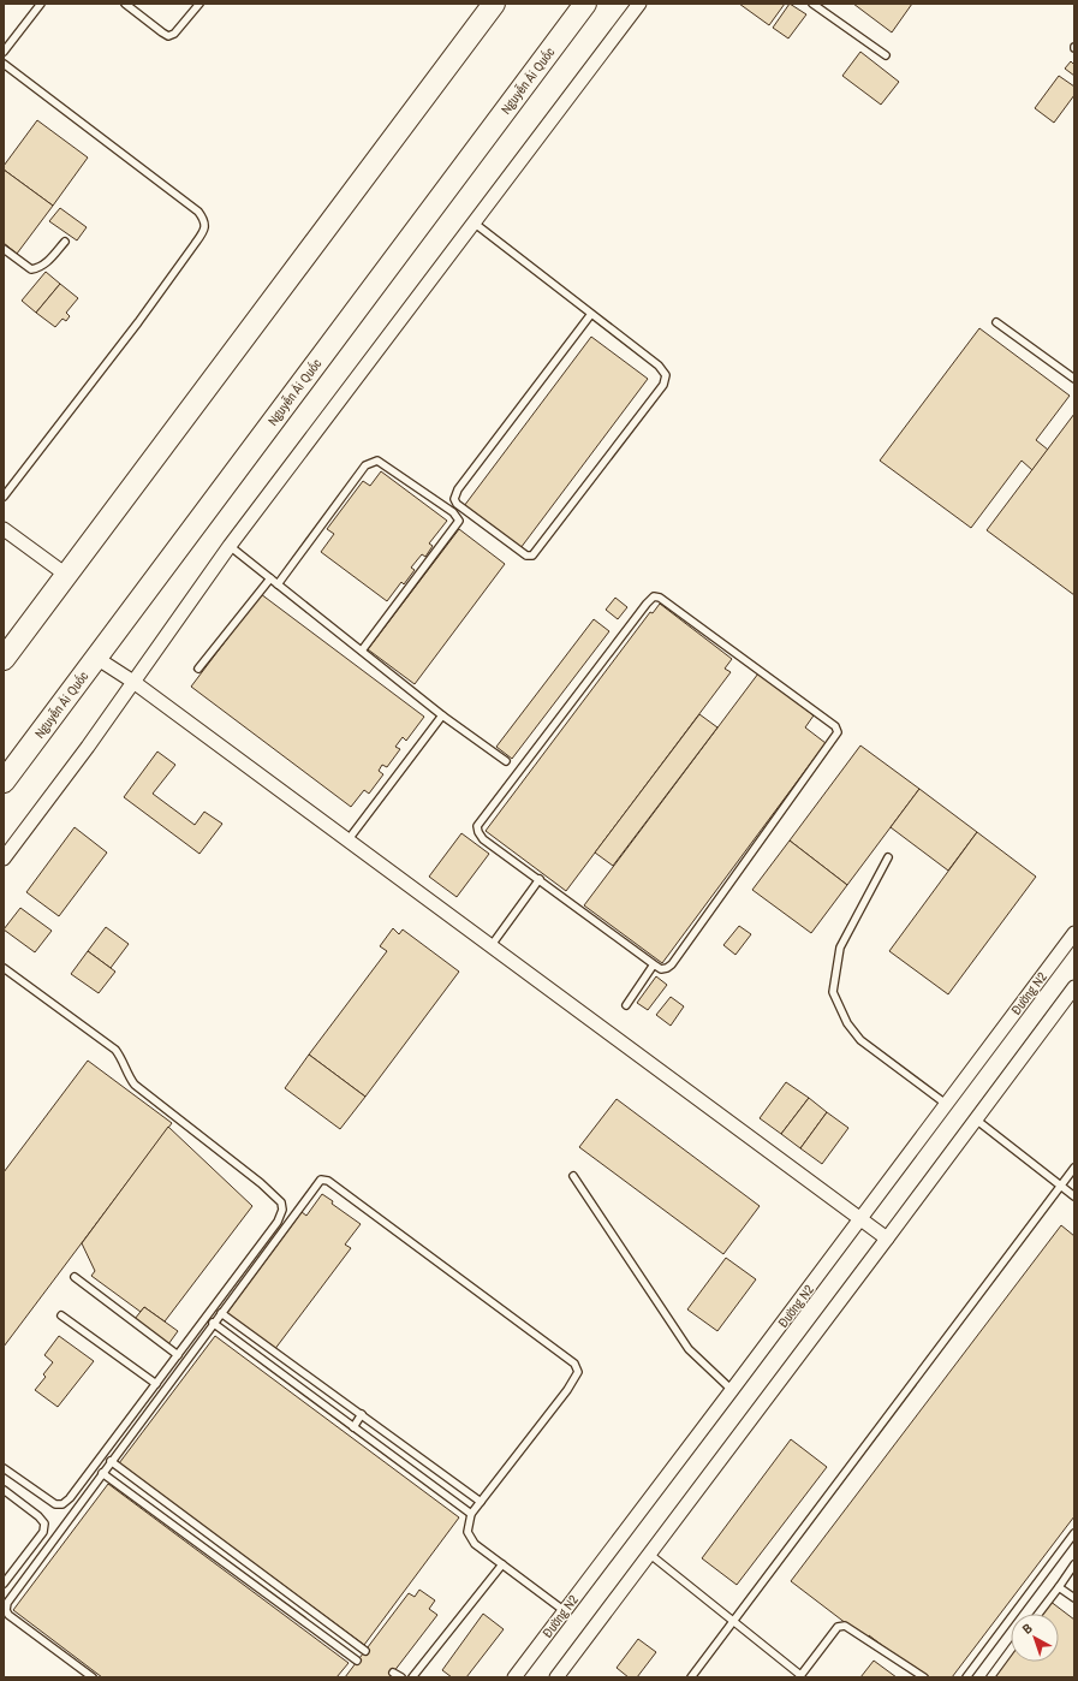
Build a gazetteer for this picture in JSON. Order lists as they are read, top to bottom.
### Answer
{
  "streets": {
    "main road": ["Nguyễn Ái Quốc"],
    "street": ["Đường N2"]
  },
  "north": "top left"
}
